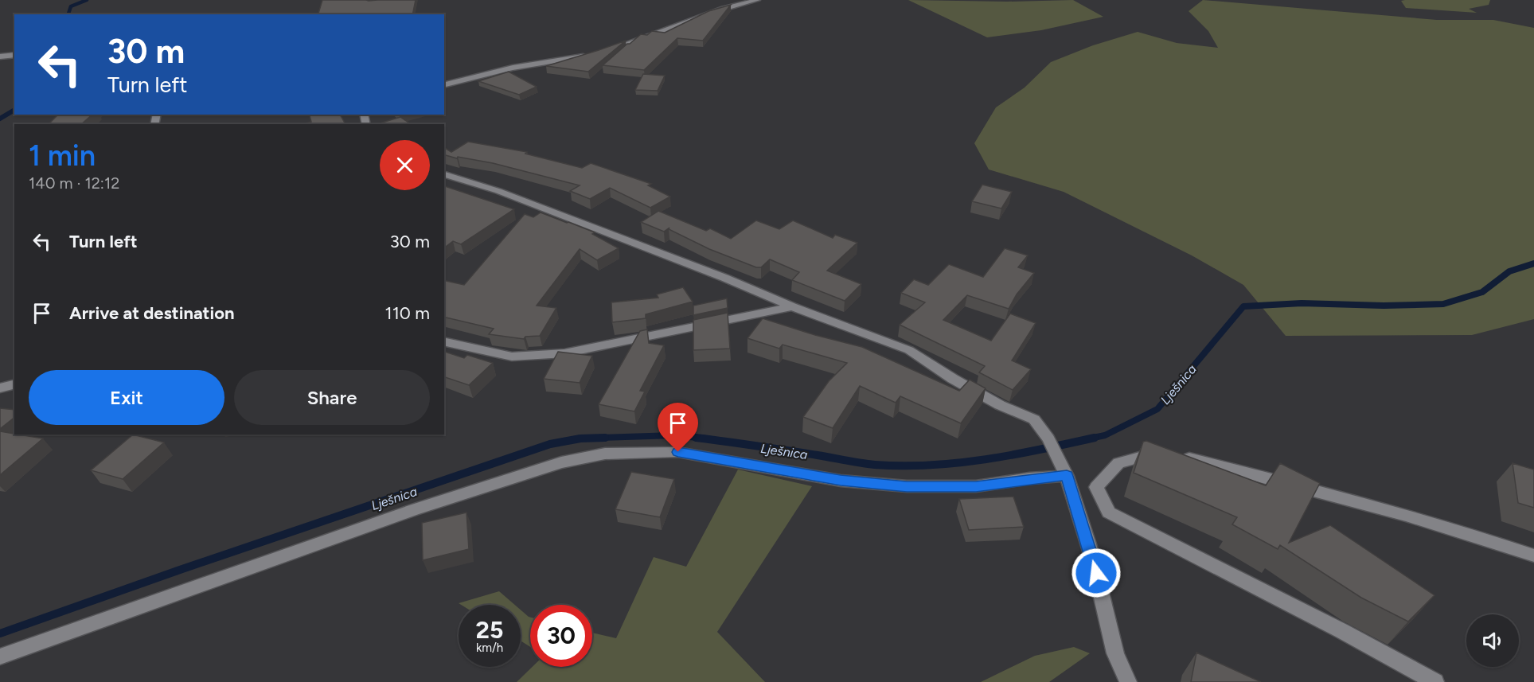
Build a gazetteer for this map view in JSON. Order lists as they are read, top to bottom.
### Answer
{
  "water": ["Lješnica"],
  "page": {
    "turn": ["30 m", "Turn left"],
    "heading": ["1 min", "140 m · 12:12"],
    "list": [
      {
        "name": "Turn left",
        "value": "30 m"
      },
      {
        "name": "Arrive at destination",
        "value": "110 m"
      }
    ],
    "buttons": ["Exit", "Share"],
    "speed": "25 km/h",
    "limit": "30"
  }
}
